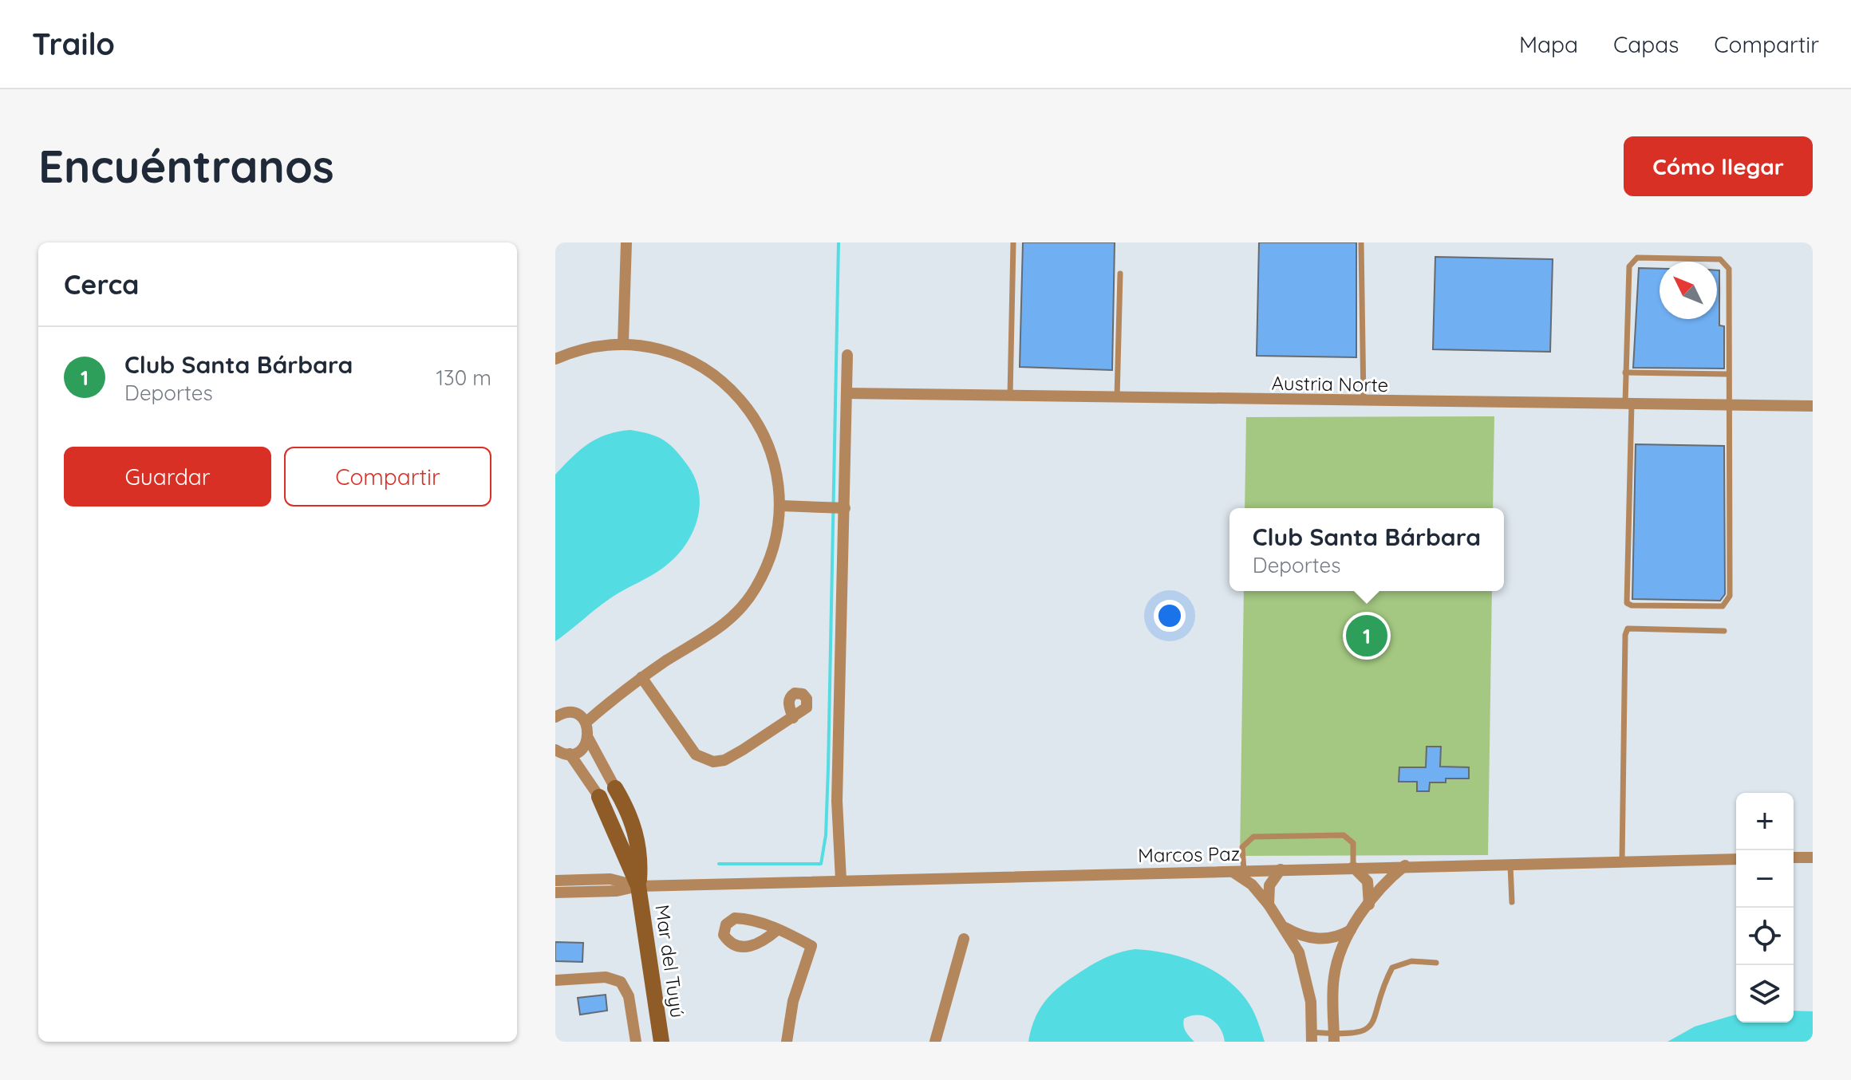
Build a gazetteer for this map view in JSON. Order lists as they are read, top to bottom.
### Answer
{
  "streets": {
    "street": ["Austria Norte", "Marcos Paz", "Mar del Tuyú"]
  },
  "crossings": [
    ["Marcos Paz", "Mar del Tuyú"]
  ],
  "north": "top left",
  "page": {
    "header": "Trailo",
    "nav": ["Mapa", "Capas", "Compartir"],
    "buttons": [
      "Cómo llegar",
      ["Guardar", "Compartir"]
    ],
    "title": "Encuéntranos",
    "heading": "Cerca",
    "list": [
      {
        "mark": "1",
        "name": "Club Santa Bárbara",
        "note": "Deportes",
        "value": "130 m"
      }
    ],
    "popup": ["Club Santa Bárbara", "Deportes"],
    "pins": "1",
    "map_buttons": ["+", "−"]
  }
}
